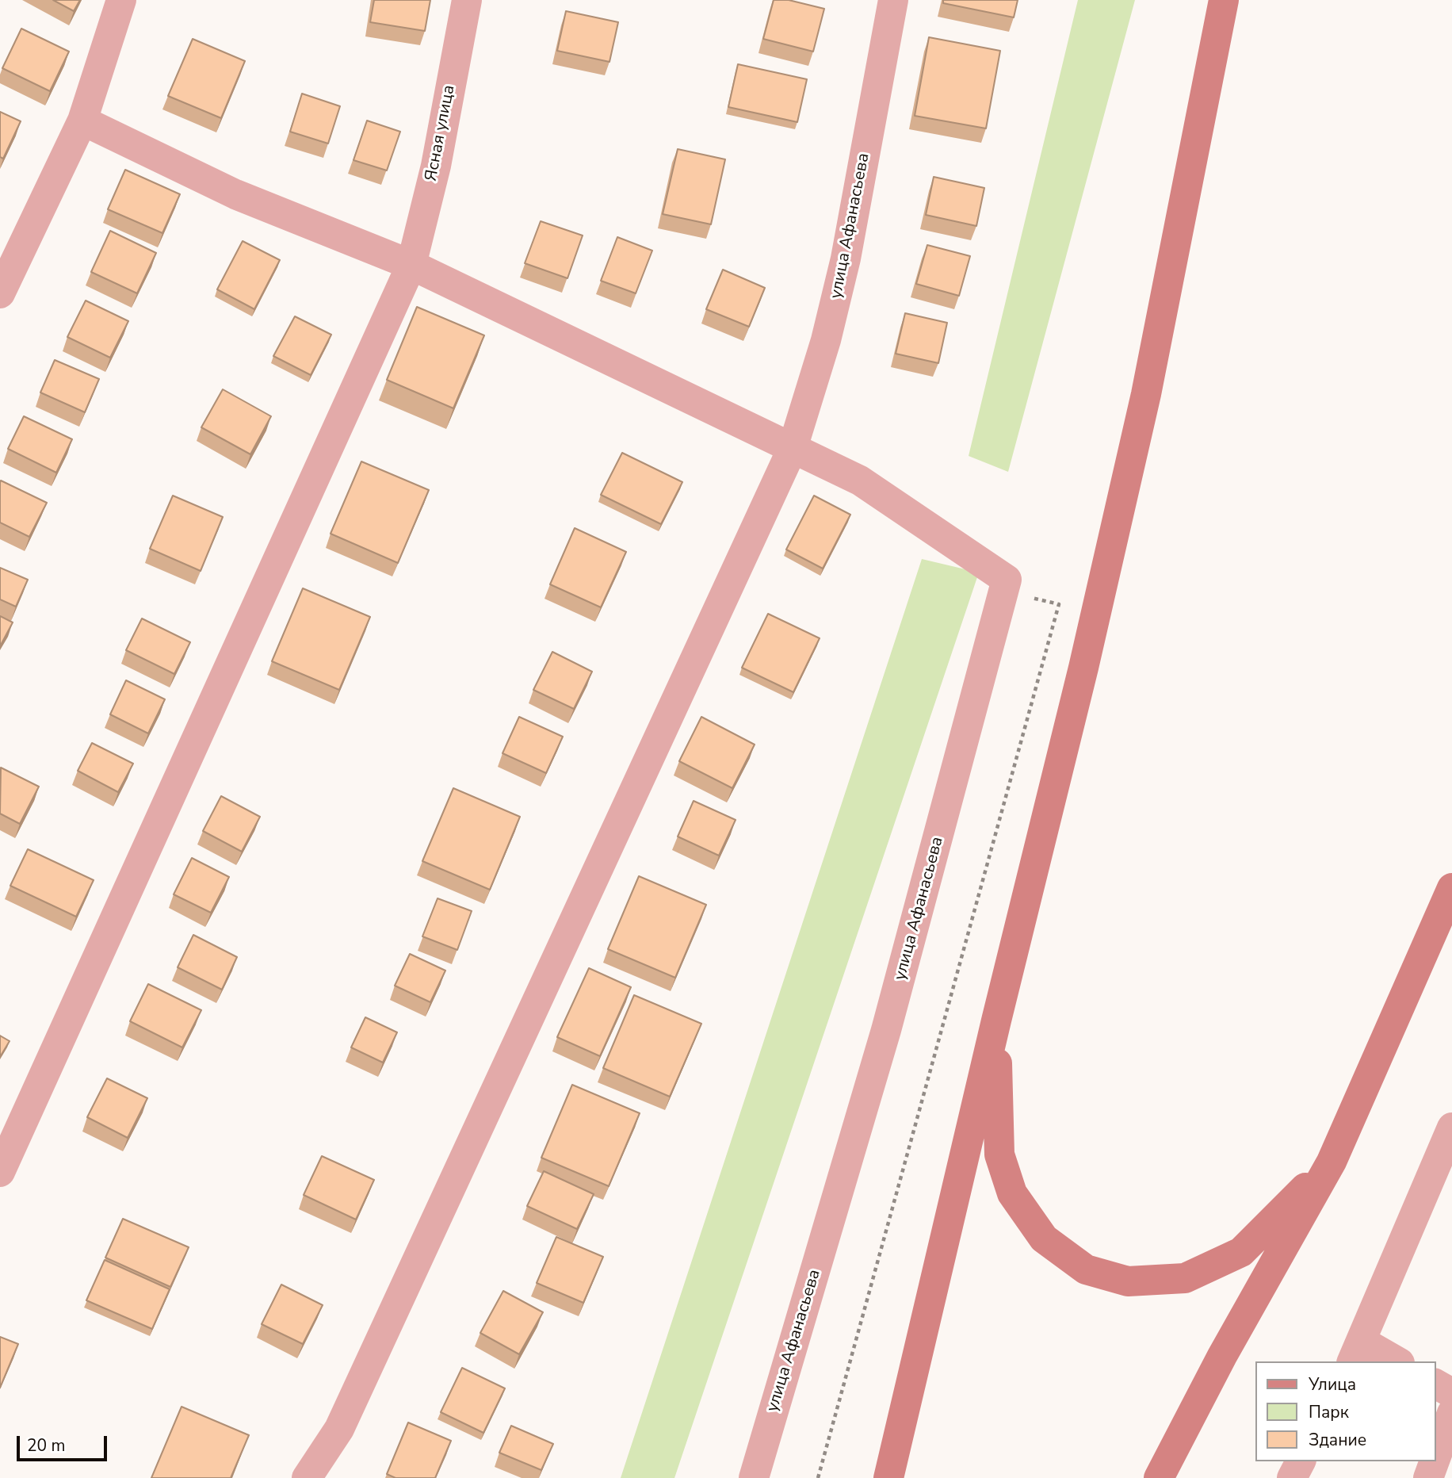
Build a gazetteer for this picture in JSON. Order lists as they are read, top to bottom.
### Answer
{
  "streets": {
    "street": ["Ясная улица", "улица Афанасьева"]
  },
  "legend": ["Улица", "Парк", "Здание"],
  "scale_bar": "20 m"
}
